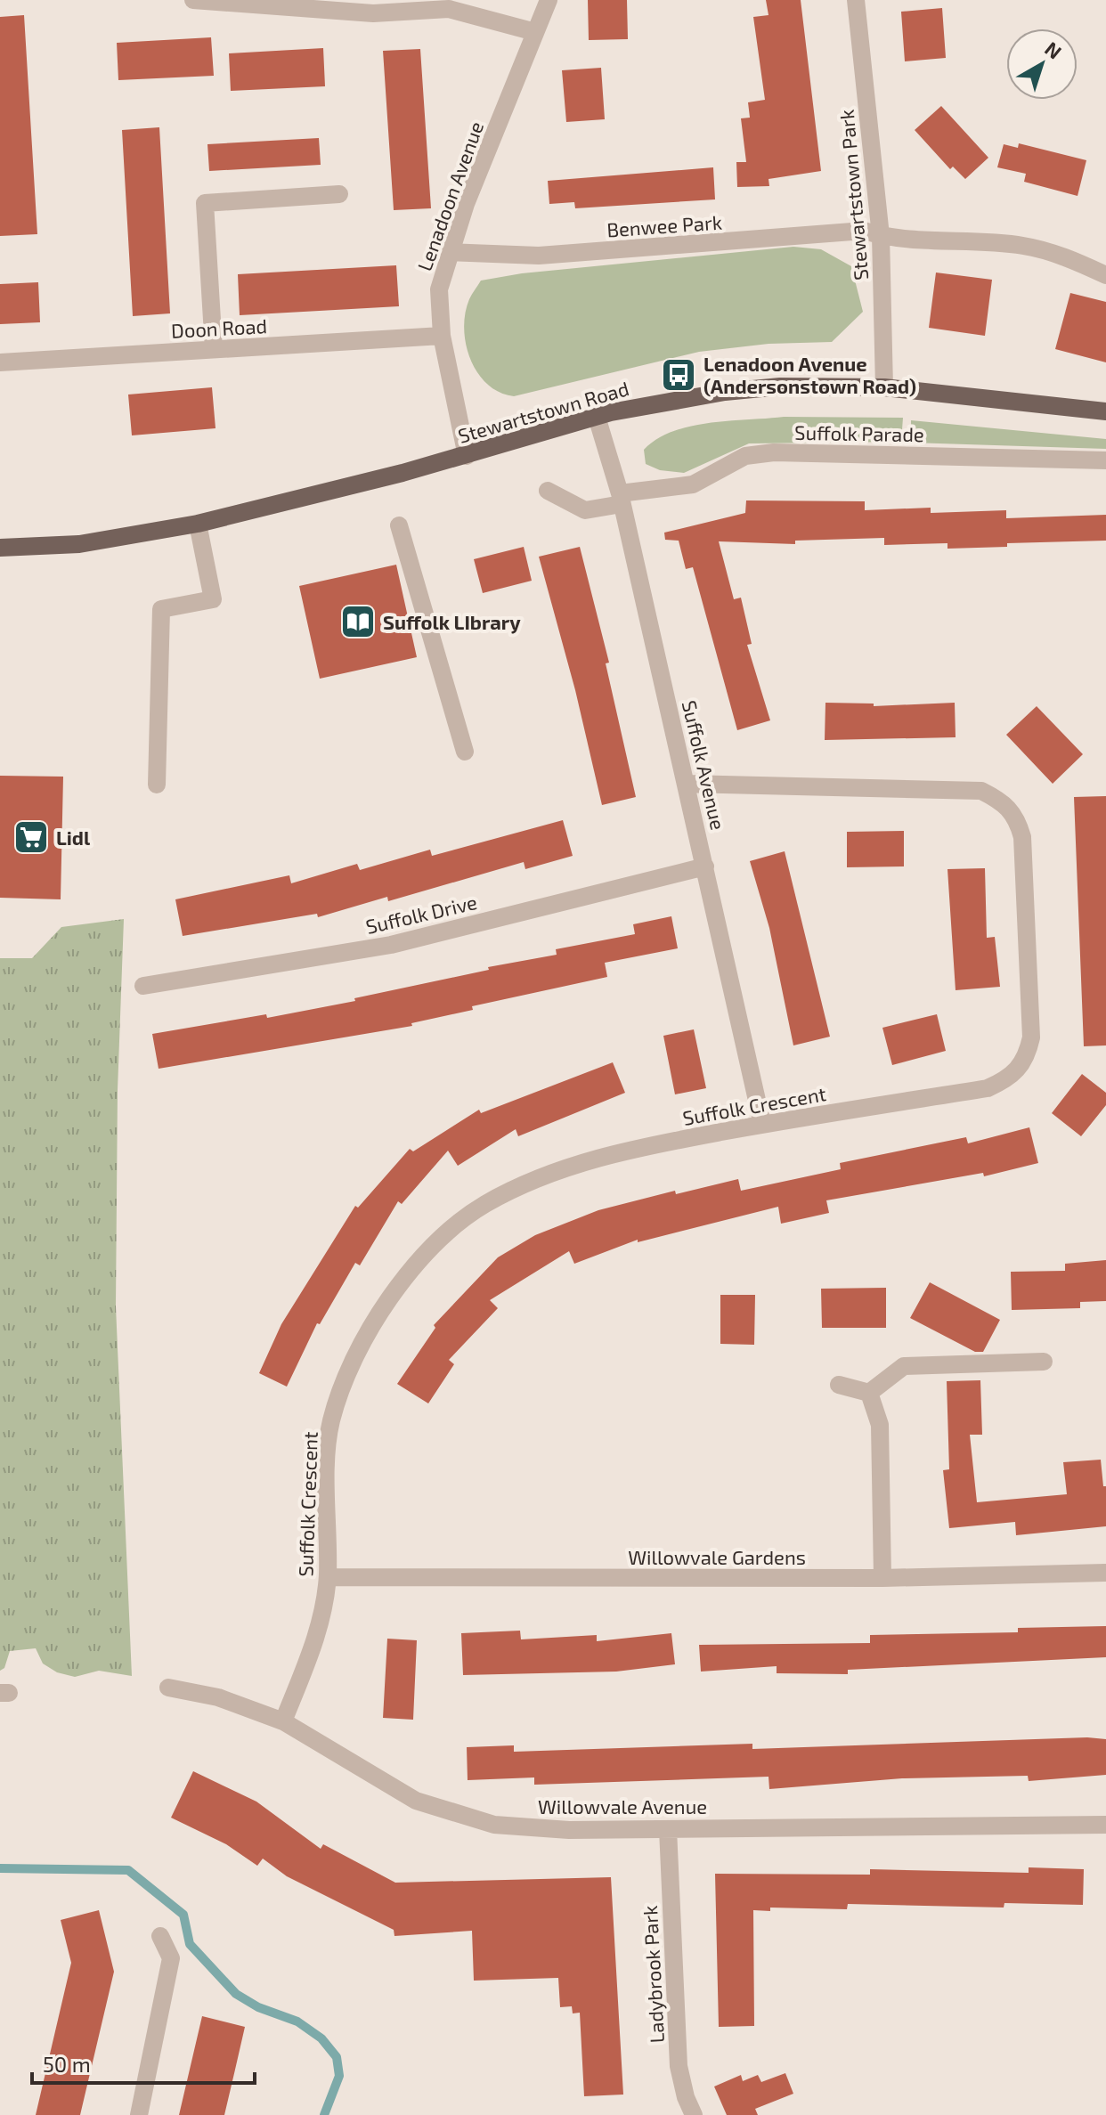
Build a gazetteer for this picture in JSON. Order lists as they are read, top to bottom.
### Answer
{
  "streets": {
    "main road": ["Stewartstown Road"],
    "street": [
      "Stewartstown Park",
      "Lenadoon Avenue",
      "Benwee Park",
      "Doon Road",
      "Suffolk Parade",
      "Suffolk Avenue",
      "Suffolk Drive",
      "Suffolk Crescent",
      "Willowvale Gardens",
      "Willowvale Avenue",
      "Ladybrook Park"
    ]
  },
  "crossings": [
    ["Stewartstown Park", "Benwee Park"],
    ["Stewartstown Park", "Stewartstown Road"],
    ["Lenadoon Avenue", "Benwee Park"],
    ["Lenadoon Avenue", "Doon Road"],
    ["Lenadoon Avenue", "Stewartstown Road"],
    ["Stewartstown Road", "Suffolk Avenue"],
    ["Suffolk Parade", "Suffolk Avenue"],
    ["Suffolk Avenue", "Suffolk Drive"],
    ["Suffolk Avenue", "Suffolk Crescent"],
    ["Suffolk Crescent", "Willowvale Gardens"],
    ["Suffolk Crescent", "Willowvale Avenue"],
    ["Willowvale Avenue", "Ladybrook Park"]
  ],
  "places": {
    "bus stop": ["Lenadoon Avenue (Andersonstown Road)"],
    "library": ["Suffolk LIbrary"],
    "supermarket": ["Lidl"]
  },
  "scale_bar": "50 m",
  "north": "top right"
}
